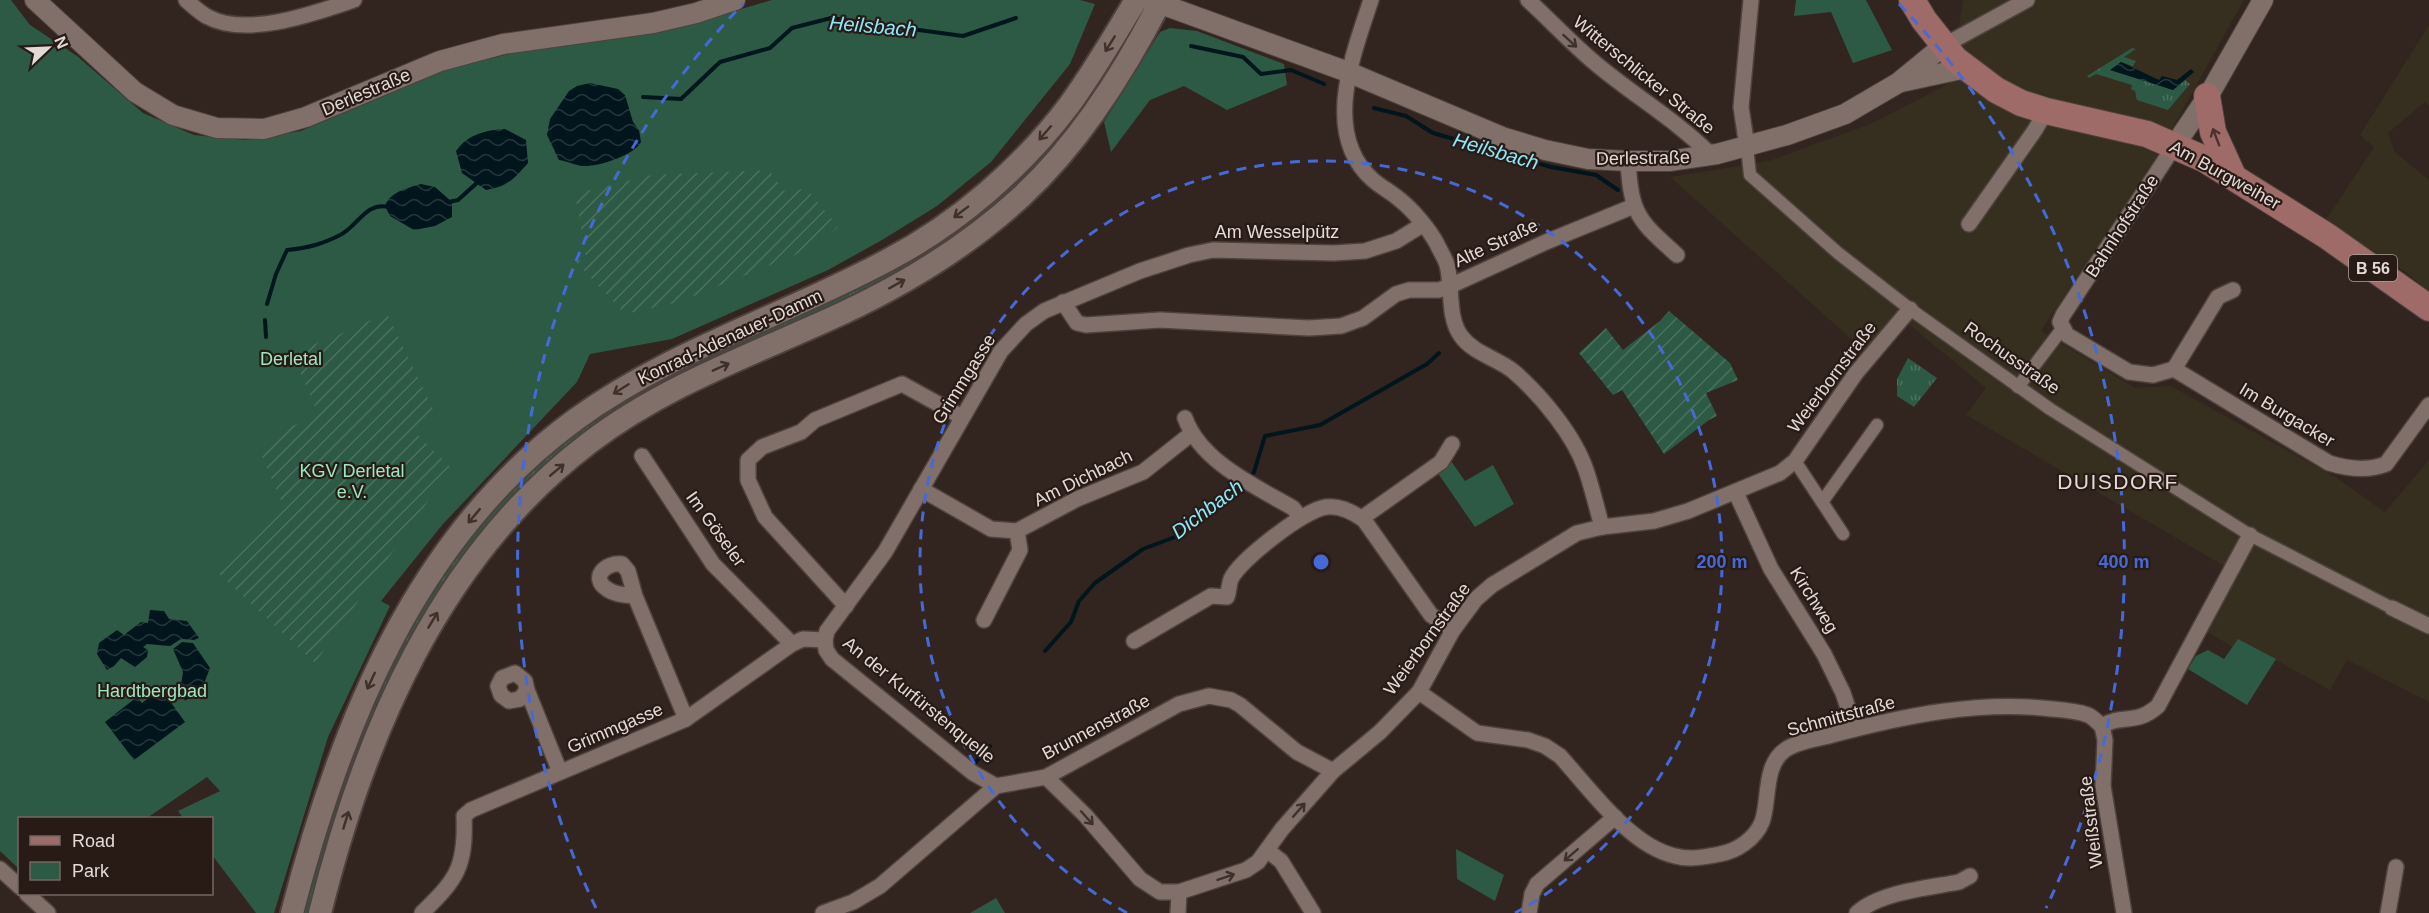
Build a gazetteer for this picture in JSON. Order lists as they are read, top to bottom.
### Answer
{
  "streets": {
    "main road": ["Am Burgweiher", "B 56", "Konrad-Adenauer-Damm"],
    "street": [
      "Witterschlicker Straße",
      "Derlestraße",
      "Bahnhofstraße",
      "Am Wesselpütz",
      "Alte Straße",
      "Rochusstraße",
      "Weierbornstraße",
      "Grimmgasse",
      "Im Burgacker",
      "Am Dichbach",
      "Im Göseler",
      "Kirchweg",
      "An der Kurfürstenquelle",
      "Schmittstraße",
      "Brunnenstraße",
      "Weißstraße"
    ]
  },
  "crossings": [
    ["Witterschlicker Straße", "Derlestraße"],
    ["Derlestraße", "Am Burgweiher"],
    ["Derlestraße", "Konrad-Adenauer-Damm"],
    ["Derlestraße", "Rochusstraße"],
    ["Am Burgweiher", "Bahnhofstraße"],
    ["Bahnhofstraße", "Rochusstraße"],
    ["Am Wesselpütz", "Grimmgasse"],
    ["Alte Straße", "Weierbornstraße"],
    ["Rochusstraße", "Weierbornstraße"],
    ["Weierbornstraße", "Kirchweg"],
    ["Weierbornstraße", "Schmittstraße"],
    ["Weierbornstraße", "Brunnenstraße"],
    ["Grimmgasse", "Im Göseler"],
    ["Grimmgasse", "An der Kurfürstenquelle"],
    ["Kirchweg", "Schmittstraße"],
    ["An der Kurfürstenquelle", "Brunnenstraße"],
    ["Schmittstraße", "Weißstraße"]
  ],
  "one_way": ["Witterschlicker Straße"],
  "districts": ["DUISDORF"],
  "water": ["Heilsbach", "Dichbach"],
  "parks": ["Derletal", "KGV Derletal e.V.", "Hardtbergbad"],
  "legend": ["Road", "Park"],
  "north": "top right",
  "rings": ["200 m", "400 m"]
}
